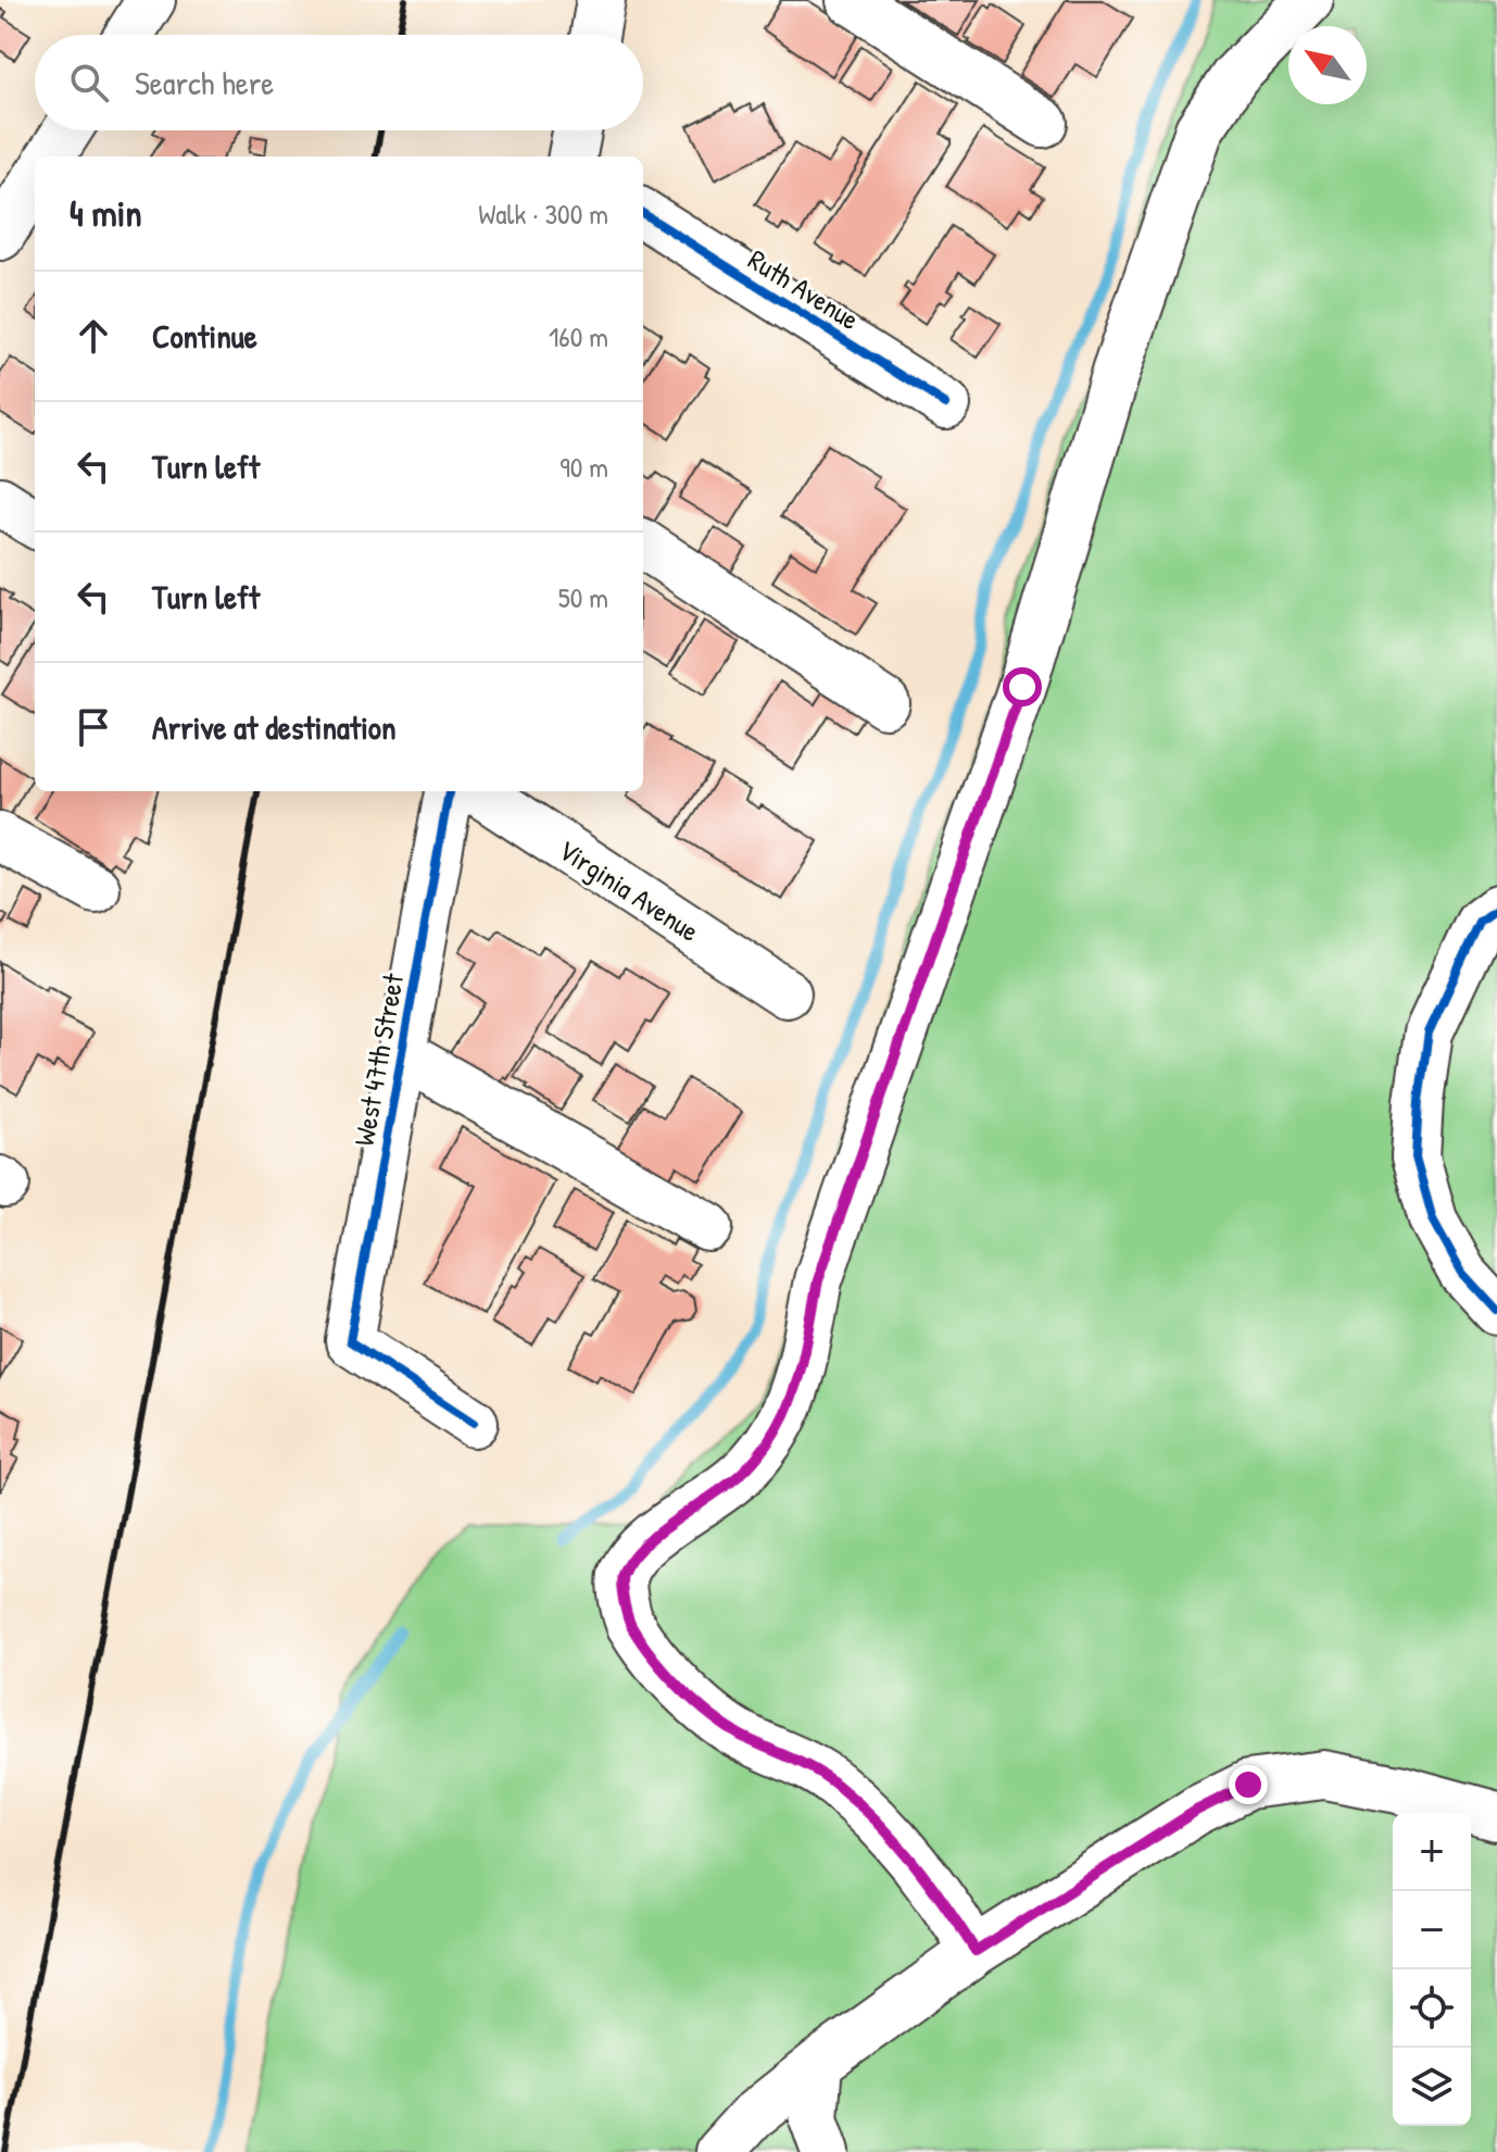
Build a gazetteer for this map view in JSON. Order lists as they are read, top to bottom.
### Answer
{
  "streets": {
    "street": ["Ruth Avenue", "Virginia Avenue", "West 47th Street"]
  },
  "north": "top left",
  "page": {
    "search": "Search here",
    "heading": ["4 min", "Walk · 300 m"],
    "list": [
      ["Continue", "160 m"],
      ["Turn left", "90 m"],
      ["Turn left", "50 m"],
      "Arrive at destination"
    ],
    "map_buttons": ["+", "−"]
  }
}
